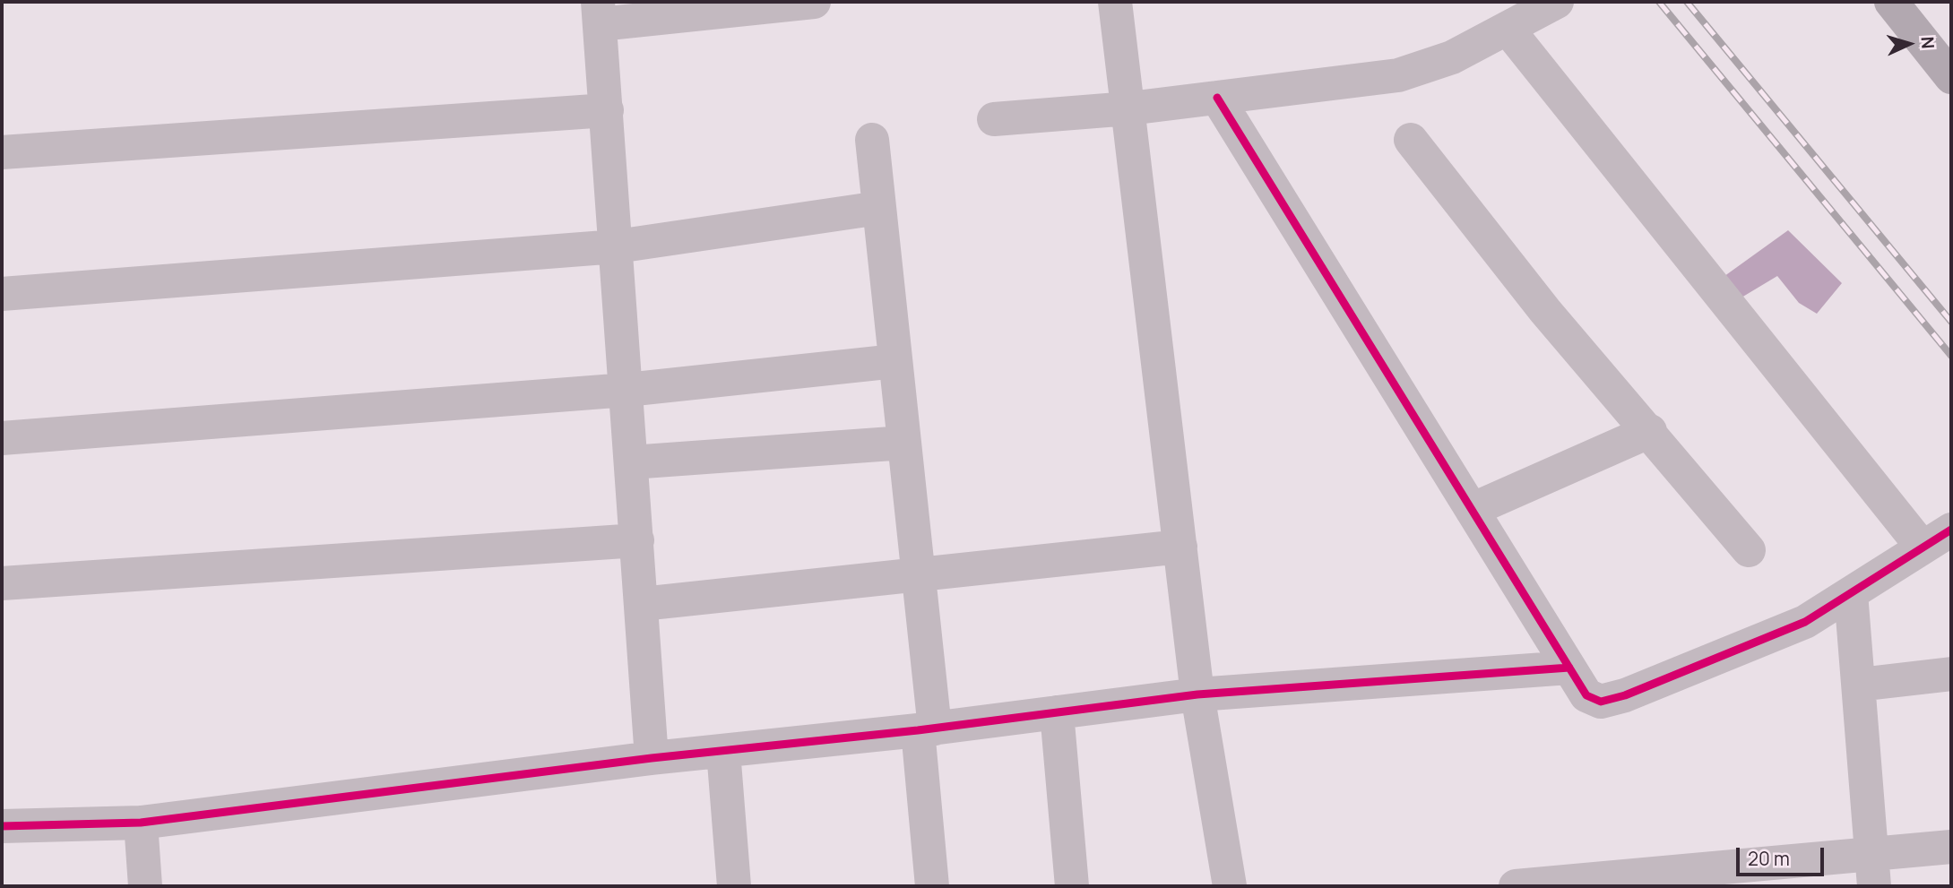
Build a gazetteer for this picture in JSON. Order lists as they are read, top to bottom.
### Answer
{
  "scale_bar": "20 m",
  "north": "right"
}
